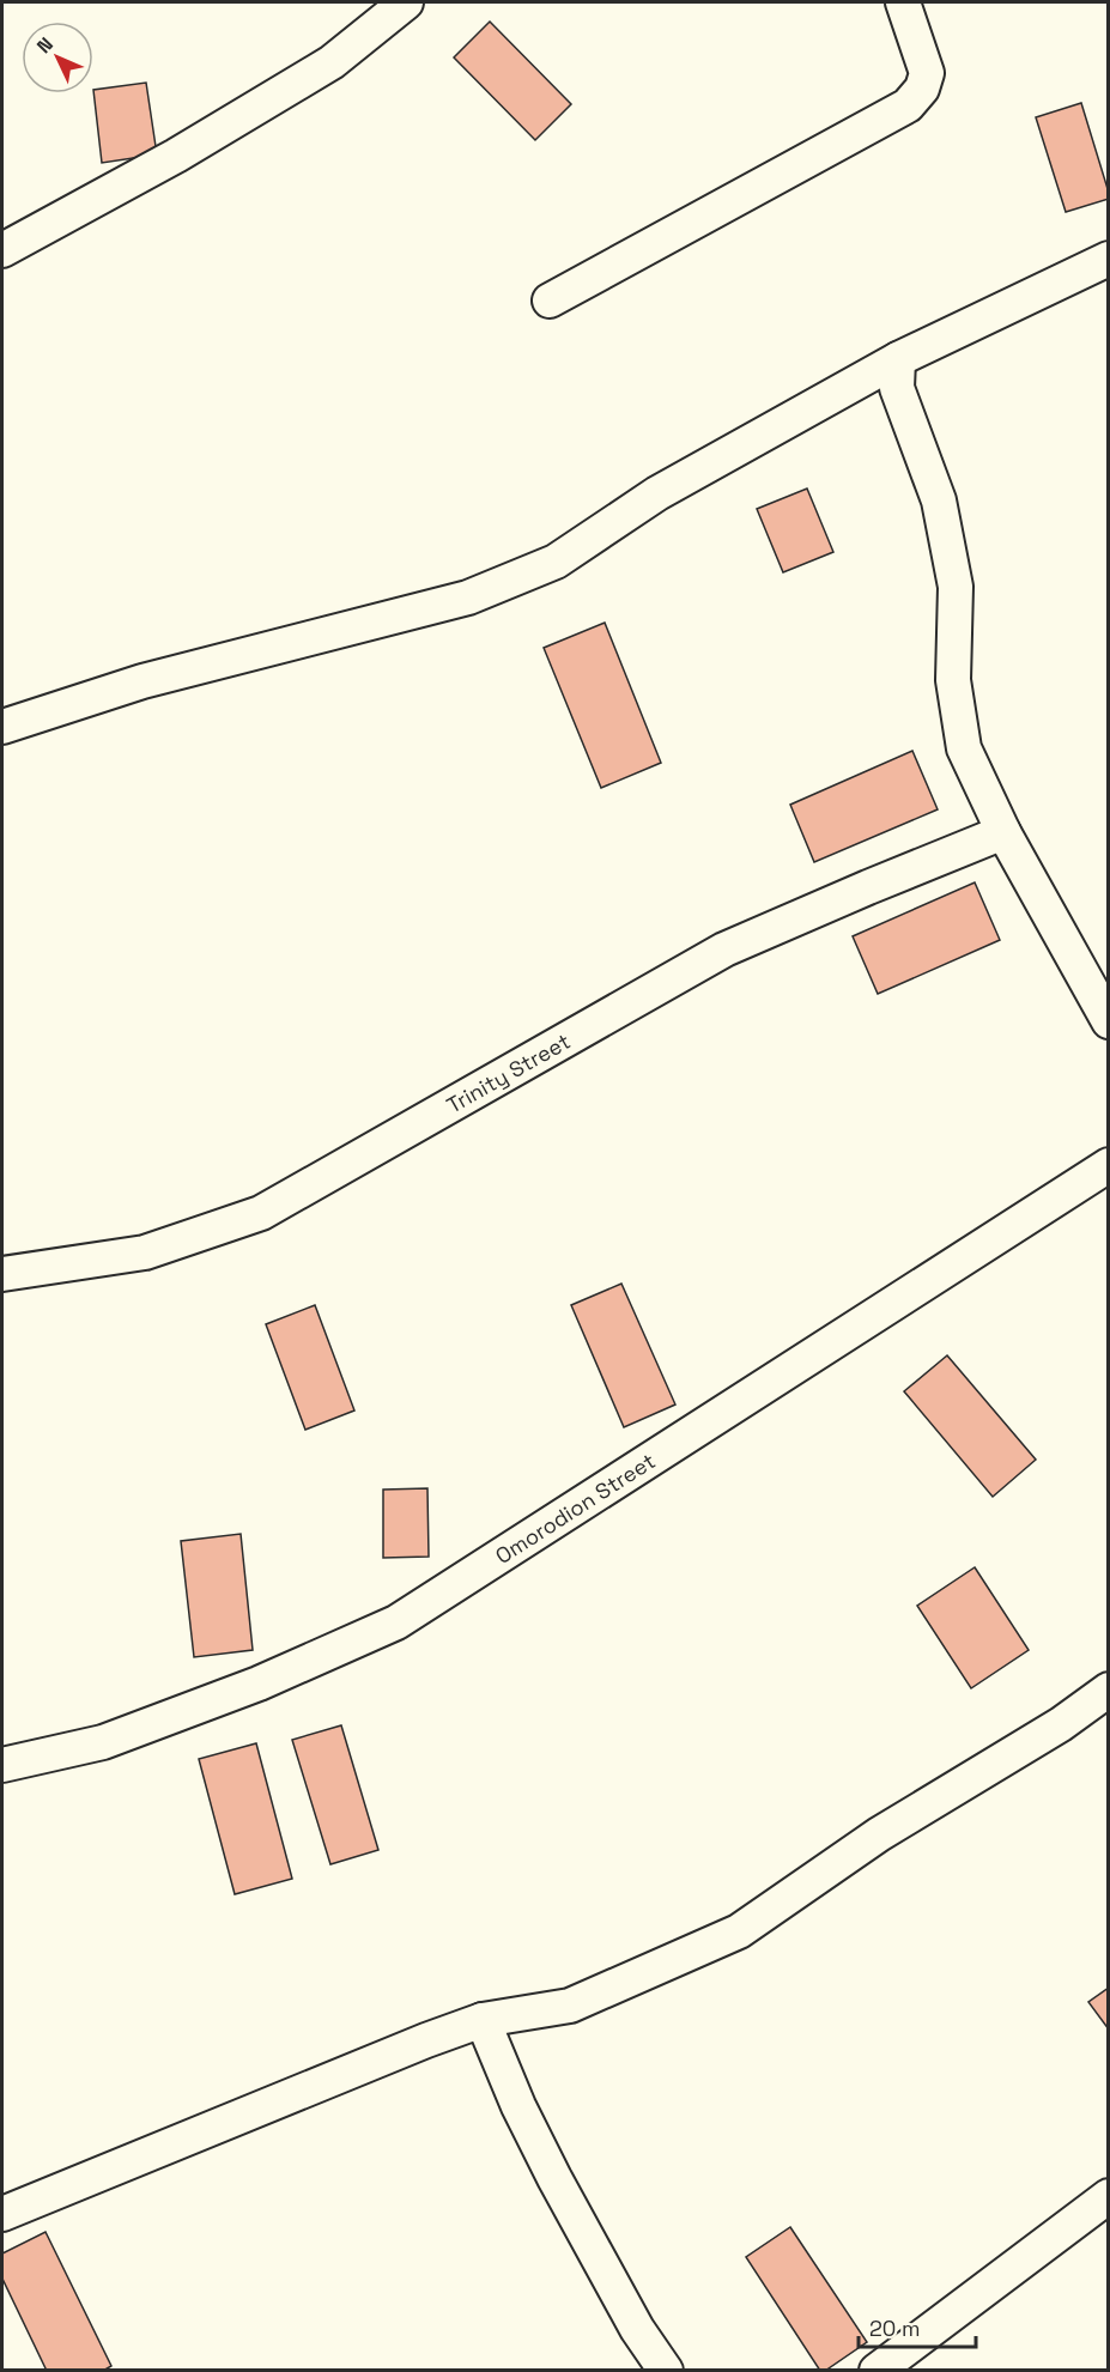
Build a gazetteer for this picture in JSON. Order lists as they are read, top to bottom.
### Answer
{
  "streets": {
    "street": ["Trinity Street", "Omorodion Street"]
  },
  "scale_bar": "20 m",
  "north": "top left"
}
